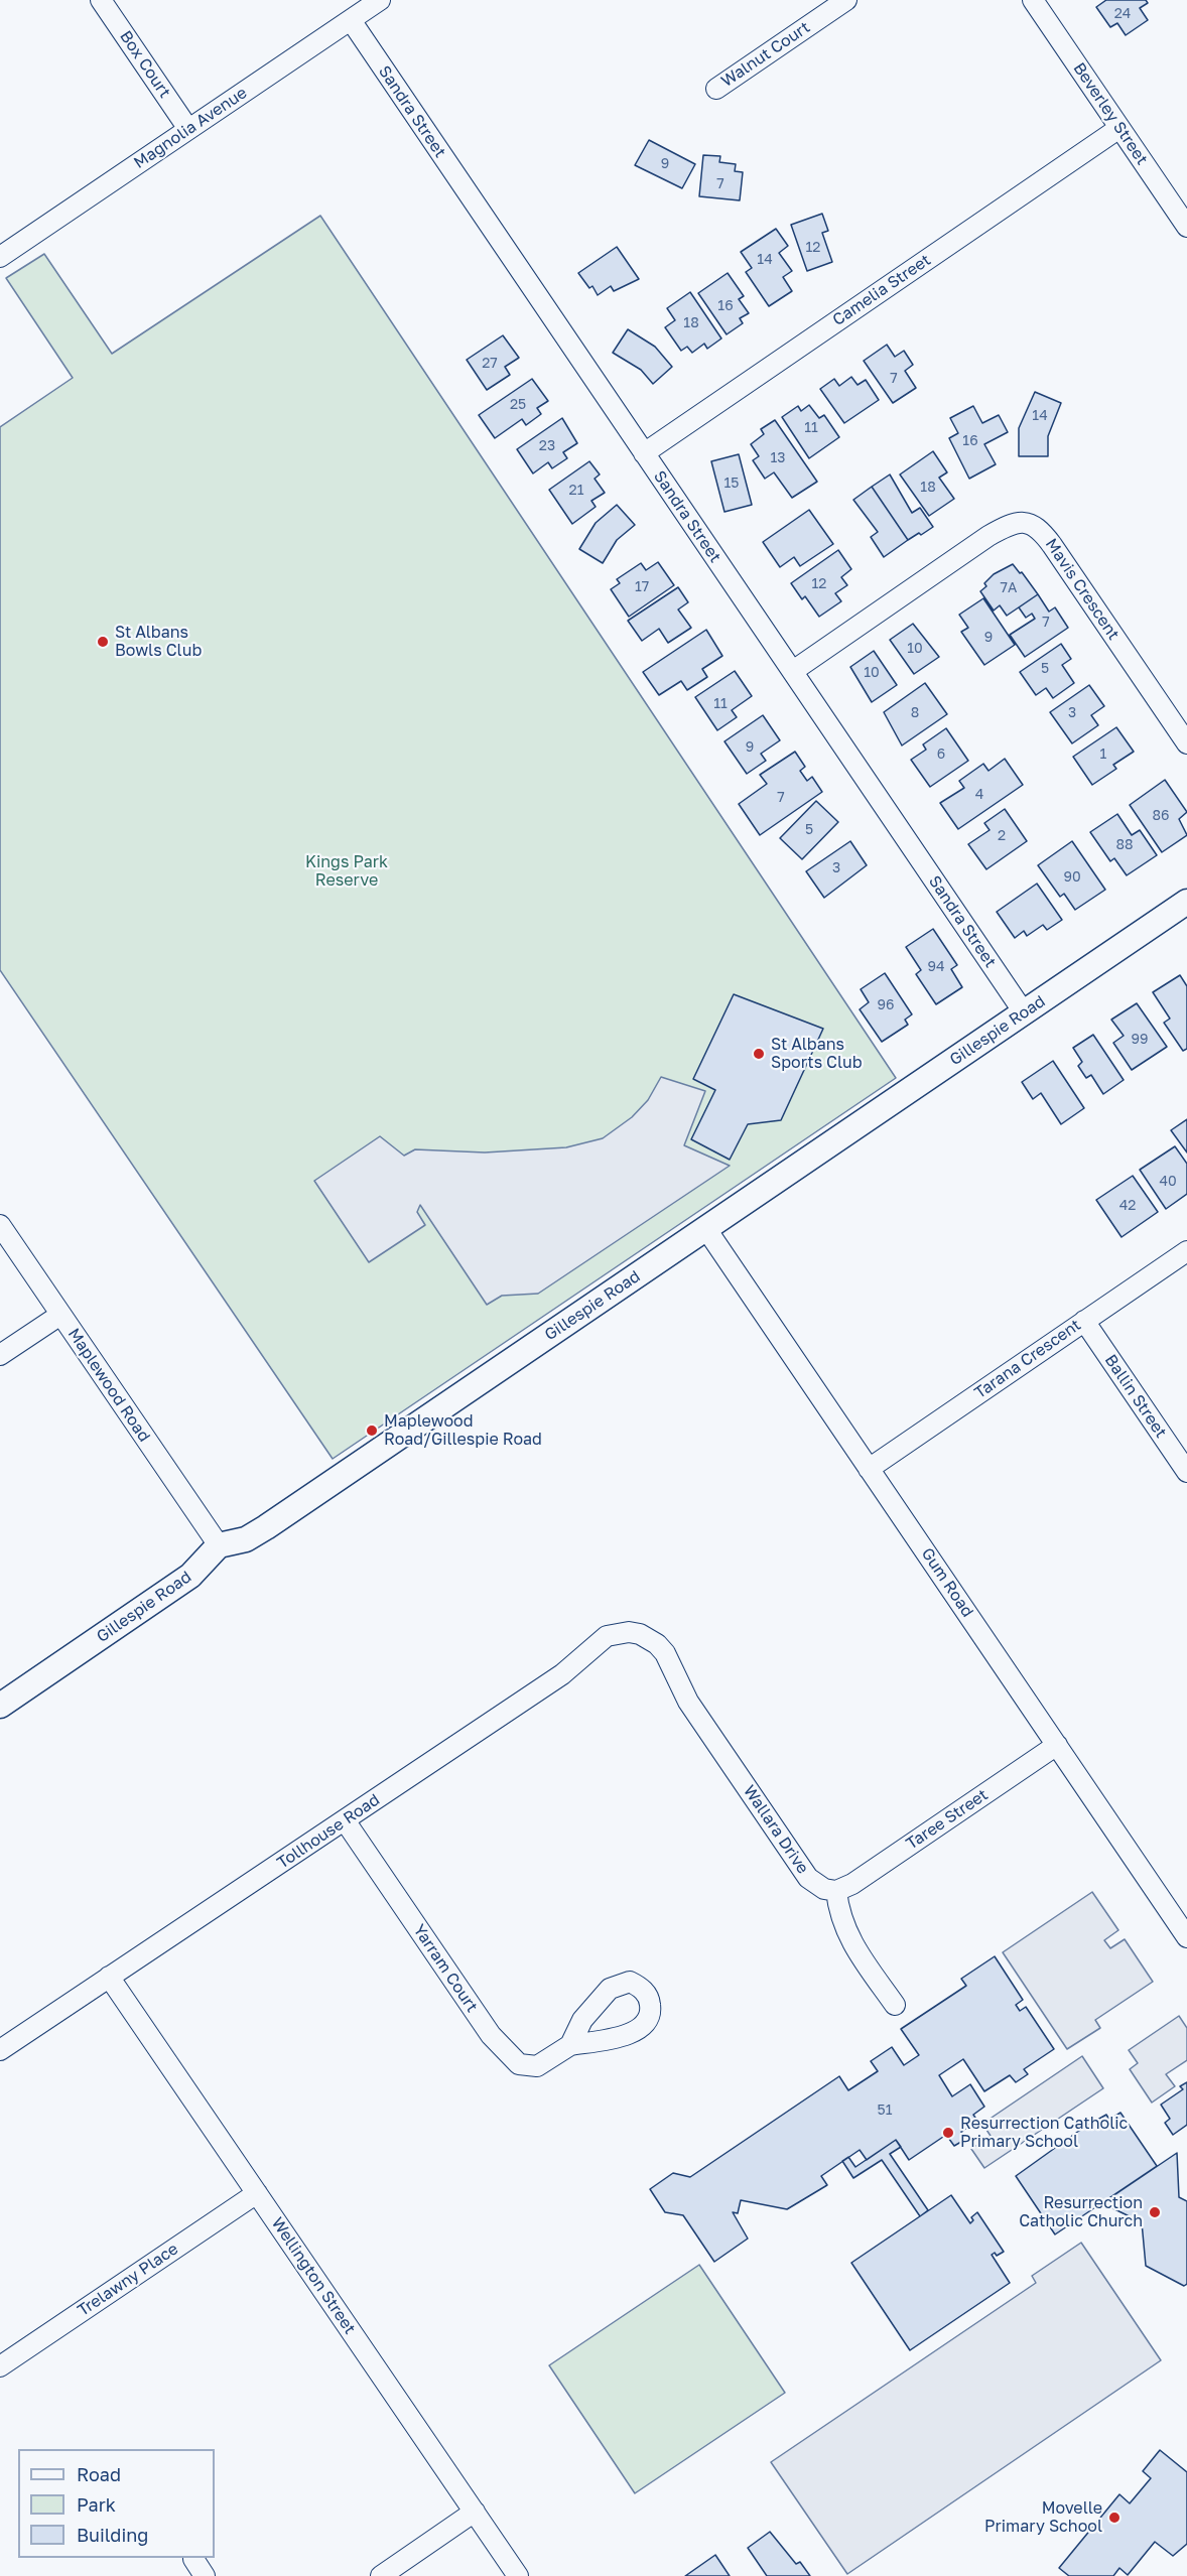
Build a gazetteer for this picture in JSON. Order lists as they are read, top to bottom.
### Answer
{
  "streets": {
    "street": [
      "Walnut Court",
      "Box Court",
      "Sandra Street",
      "Beverley Street",
      "Magnolia Avenue",
      "Camelia Street",
      "Mavis Crescent",
      "Gillespie Road",
      "Tarana Crescent",
      "Maplewood Road",
      "Ballin Street",
      "Gum Road",
      "Taree Street",
      "Wallara Drive",
      "Tollhouse Road",
      "Yarram Court",
      "Wellington Street",
      "Trelawny Place"
    ]
  },
  "crossings": [
    ["Box Court", "Magnolia Avenue"],
    ["Sandra Street", "Magnolia Avenue"],
    ["Sandra Street", "Camelia Street"],
    ["Sandra Street", "Mavis Crescent"],
    ["Sandra Street", "Gillespie Road"],
    ["Beverley Street", "Camelia Street"],
    ["Gillespie Road", "Maplewood Road"],
    ["Gillespie Road", "Gum Road"],
    ["Tarana Crescent", "Ballin Street"],
    ["Tarana Crescent", "Gum Road"],
    ["Gum Road", "Taree Street"],
    ["Taree Street", "Wallara Drive"],
    ["Wallara Drive", "Tollhouse Road"],
    ["Tollhouse Road", "Yarram Court"],
    ["Tollhouse Road", "Wellington Street"],
    ["Wellington Street", "Trelawny Place"]
  ],
  "parks": ["Kings Park Reserve"],
  "places": [
    "St Albans Bowls Club",
    "St Albans Sports Club",
    "Maplewood Road/Gillespie Road",
    "Resurrection Catholic Primary School",
    "Resurrection Catholic Church",
    "Movelle Primary School"
  ],
  "house_numbers": [
    "24",
    "9",
    "7",
    "12",
    "14",
    "16",
    "18",
    "27",
    "7",
    "25",
    "14",
    "11",
    "16",
    "23",
    "13",
    "15",
    "18",
    "21",
    "12",
    "17",
    "7A",
    "7",
    "9",
    "10",
    "5",
    "10",
    "11",
    "8",
    "3",
    "9",
    "6",
    "1",
    "4",
    "7",
    "86",
    "5",
    "2",
    "88",
    "3",
    "90",
    "94",
    "96",
    "99",
    "40",
    "42",
    "51"
  ],
  "legend": ["Road", "Park", "Building"]
}
